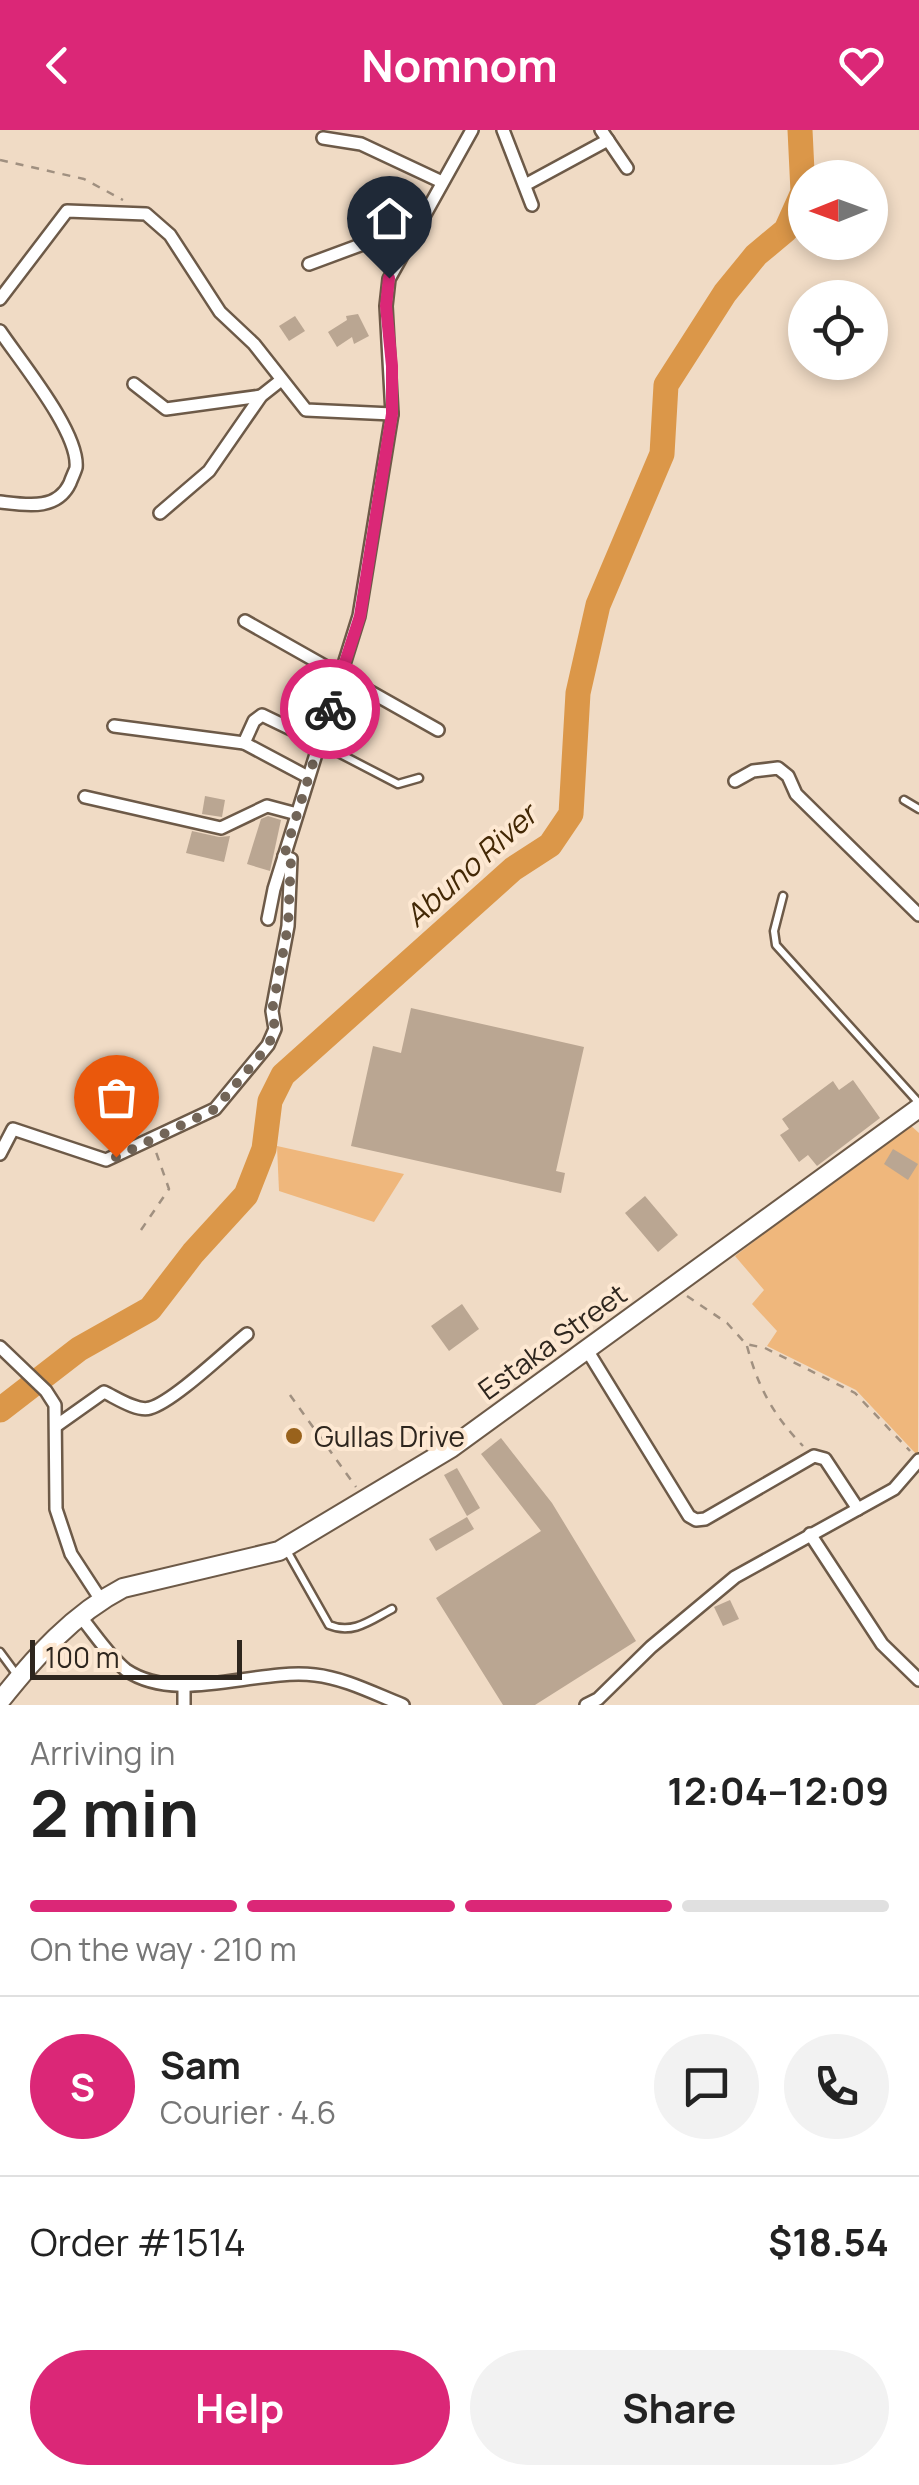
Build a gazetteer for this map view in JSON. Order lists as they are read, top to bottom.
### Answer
{
  "streets": {
    "street": ["Estaka Street"]
  },
  "water": ["Abuno River"],
  "places": ["Gullas Drive"],
  "scale_bar": "100 m",
  "north": "left",
  "page": {
    "header": "Nomnom",
    "scale": "100 m",
    "heading": ["2 min", "Arriving in", "12:04–12:09"],
    "panel": [
      "Sam",
      "Courier · 4.6",
      "Order #1514",
      "$18.54"
    ],
    "bar": "On the way · 210 m",
    "round": "S",
    "buttons": ["Help", "Share"]
  }
}
